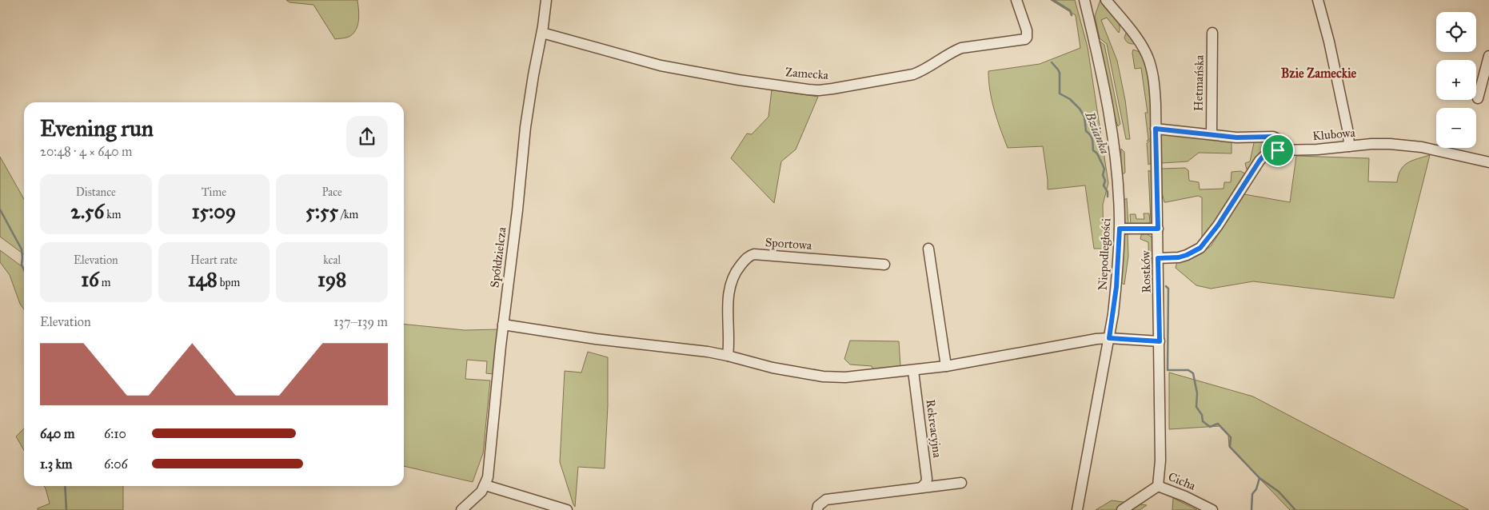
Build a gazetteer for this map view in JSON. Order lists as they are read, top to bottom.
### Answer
{
  "streets": {
    "street": [
      "Zamecka",
      "Hetmańska",
      "Klubowa",
      "Sportowa",
      "Niepodległości",
      "Spółdzielcza",
      "Rostków",
      "Rekreacyjna",
      "Cicha"
    ]
  },
  "crossings": [
    ["Zamecka", "Spółdzielcza"],
    ["Klubowa", "Rostków"],
    ["Rostków", "Cicha"]
  ],
  "districts": ["Bzie Zameckie"],
  "water": ["Bzianka"],
  "page": {
    "map_buttons": ["+", "−"],
    "heading": ["Evening run", "20:48 · 4 × 640 m"],
    "stats": [
      ["Distance", "2.56 km"],
      ["Time", "15:09"],
      ["Pace", "5:55 /km"],
      ["Elevation", "16 m"],
      ["Heart rate", "148 bpm"],
      ["kcal", "198"]
    ],
    "chart": ["Elevation", "137–139 m"],
    "list": [
      {
        "name": "640 m",
        "note": "6:10"
      },
      {
        "name": "1.3 km",
        "note": "6:06"
      }
    ]
  }
}
